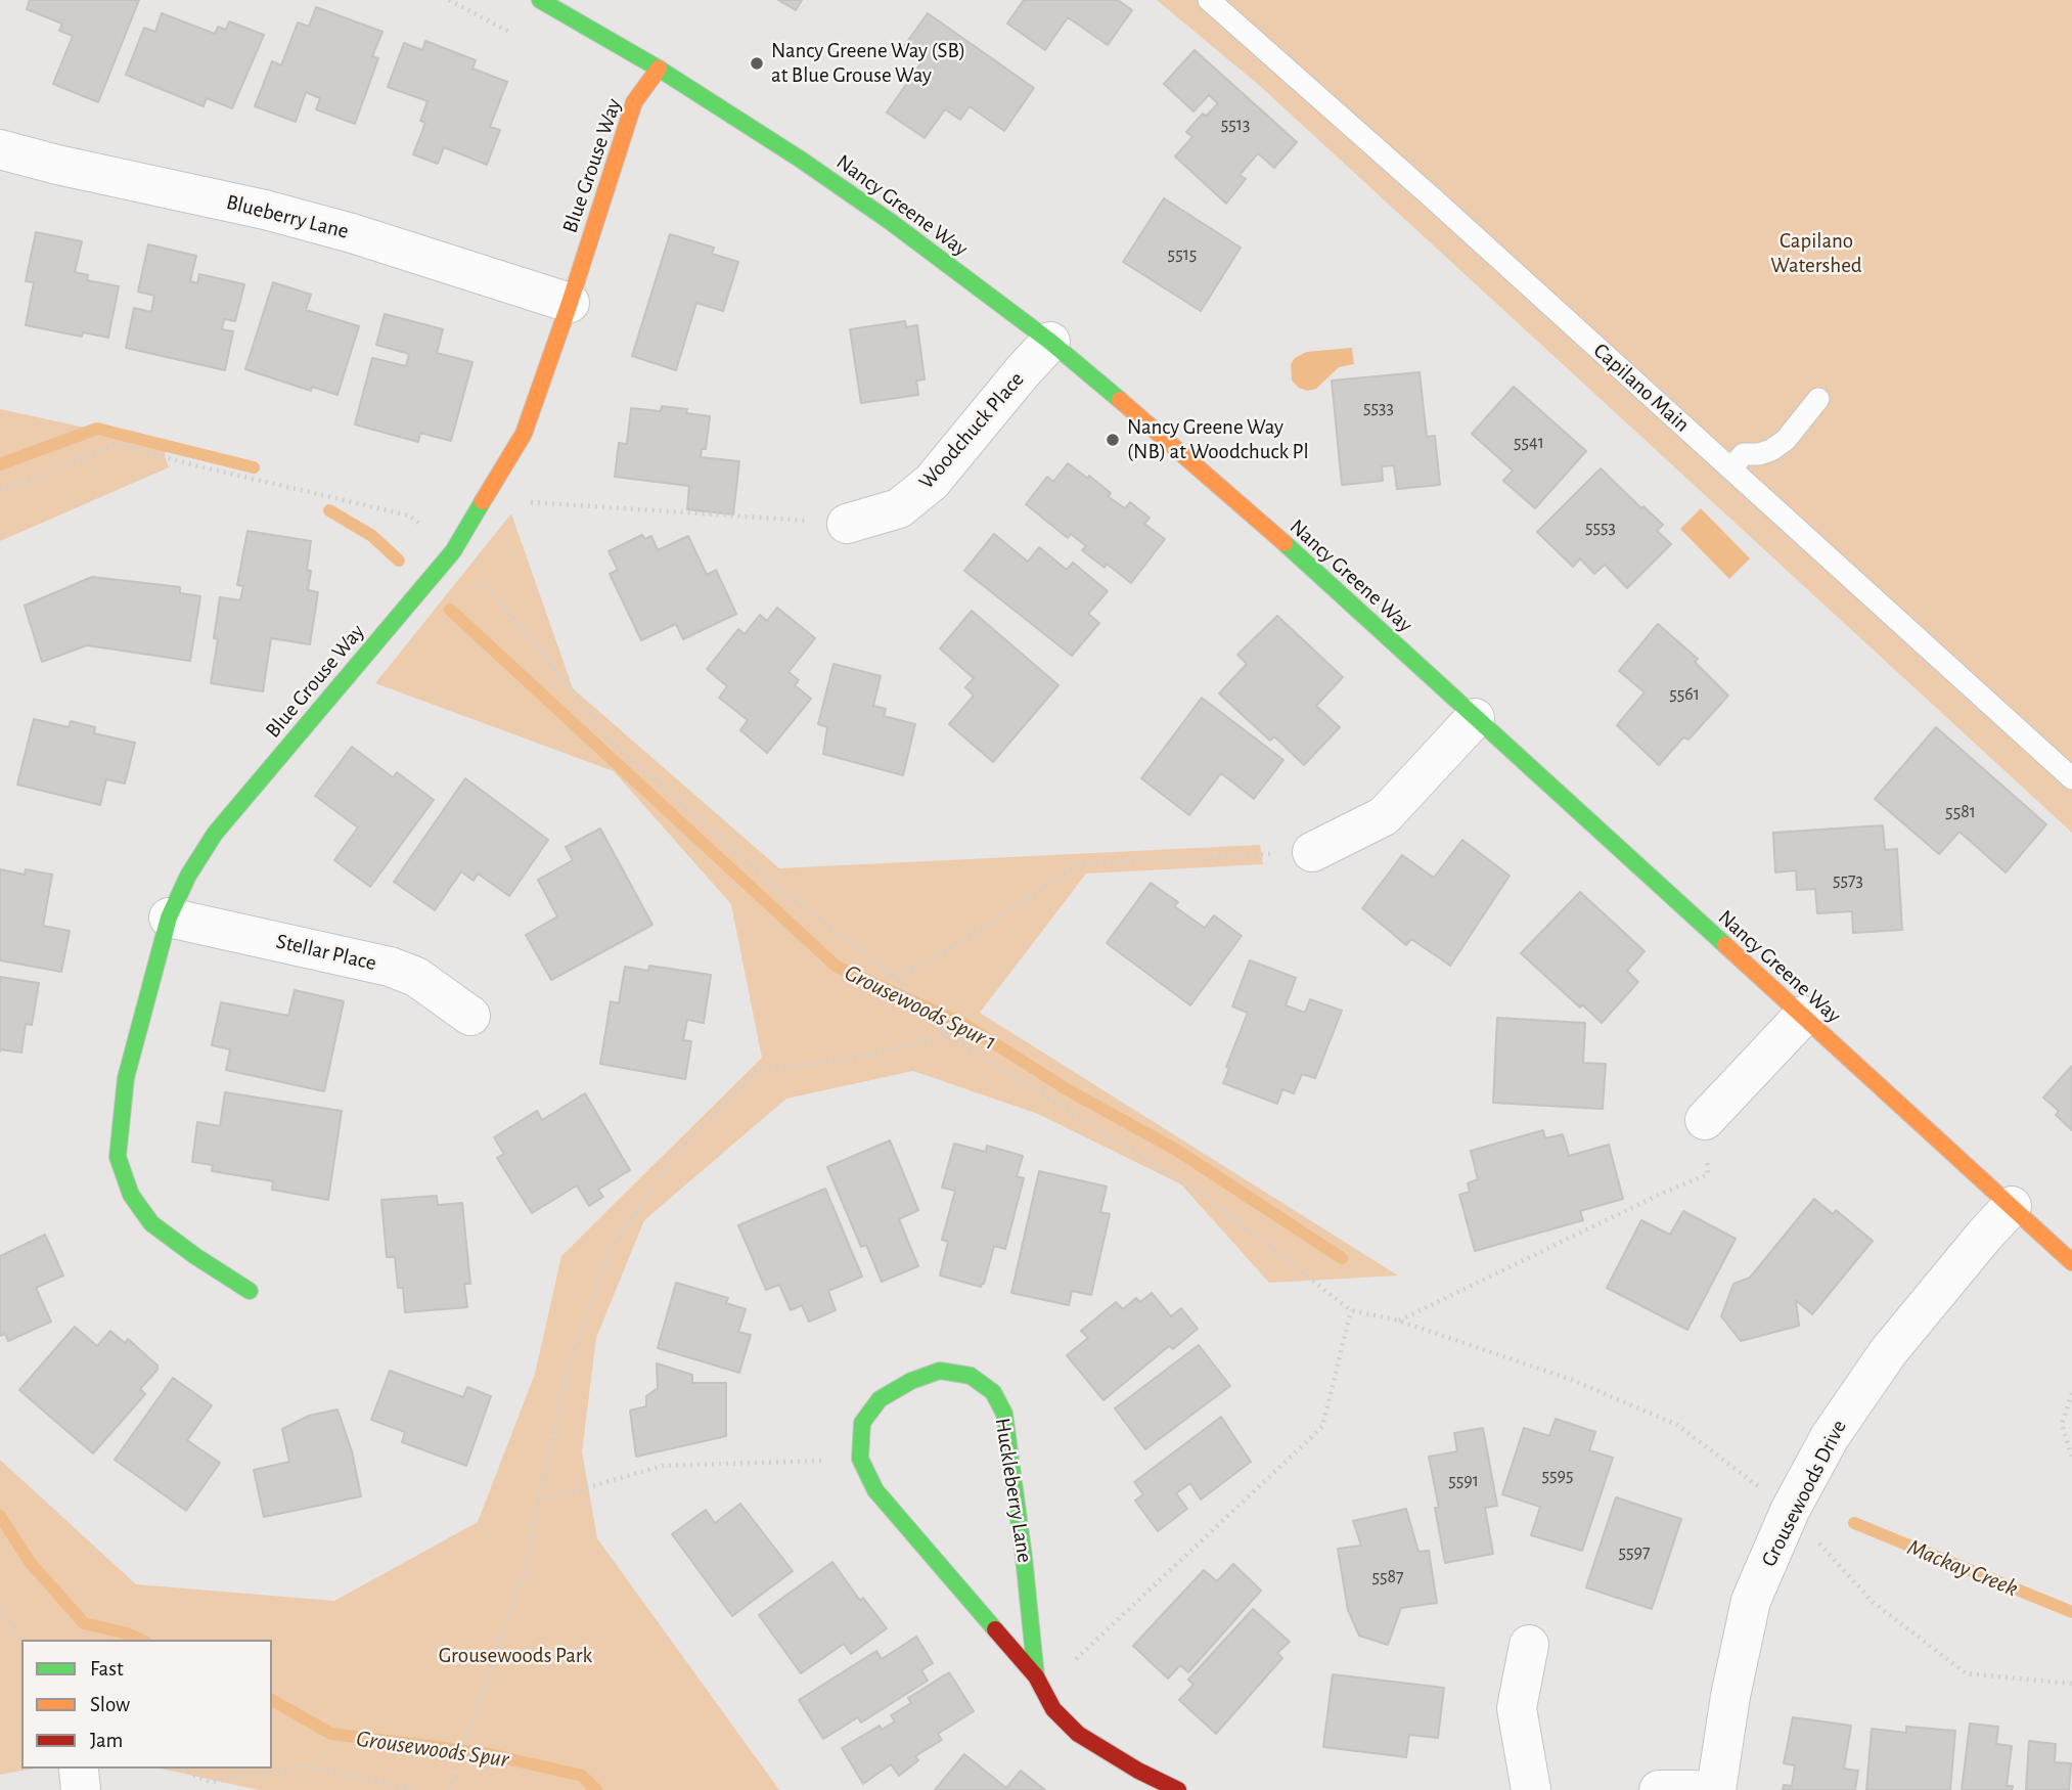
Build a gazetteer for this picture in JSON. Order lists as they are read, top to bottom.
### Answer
{
  "streets": {
    "street": [
      "Blue Grouse Way",
      "Nancy Greene Way",
      "Blueberry Lane",
      "Woodchuck Place",
      "Stellar Place",
      "Huckleberry Lane",
      "Grousewoods Drive"
    ],
    "lane": ["Capilano Main"]
  },
  "crossings": [
    ["Blue Grouse Way", "Nancy Greene Way"],
    ["Blue Grouse Way", "Blueberry Lane"],
    ["Blue Grouse Way", "Stellar Place"],
    ["Nancy Greene Way", "Woodchuck Place"],
    ["Nancy Greene Way", "Grousewoods Drive"]
  ],
  "water": ["Grousewoods Spur 1", "Mackay Creek", "Grousewoods Spur"],
  "parks": ["Capilano Watershed", "Grousewoods Park"],
  "places": ["Nancy Greene Way (SB) at Blue Grouse Way", "Nancy Greene Way (NB) at Woodchuck Pl"],
  "house_numbers": [
    "5513",
    "5515",
    "5533",
    "5541",
    "5553",
    "5561",
    "5581",
    "5573",
    "5595",
    "5591",
    "5597",
    "5587"
  ],
  "legend": ["Fast", "Slow", "Jam"]
}
